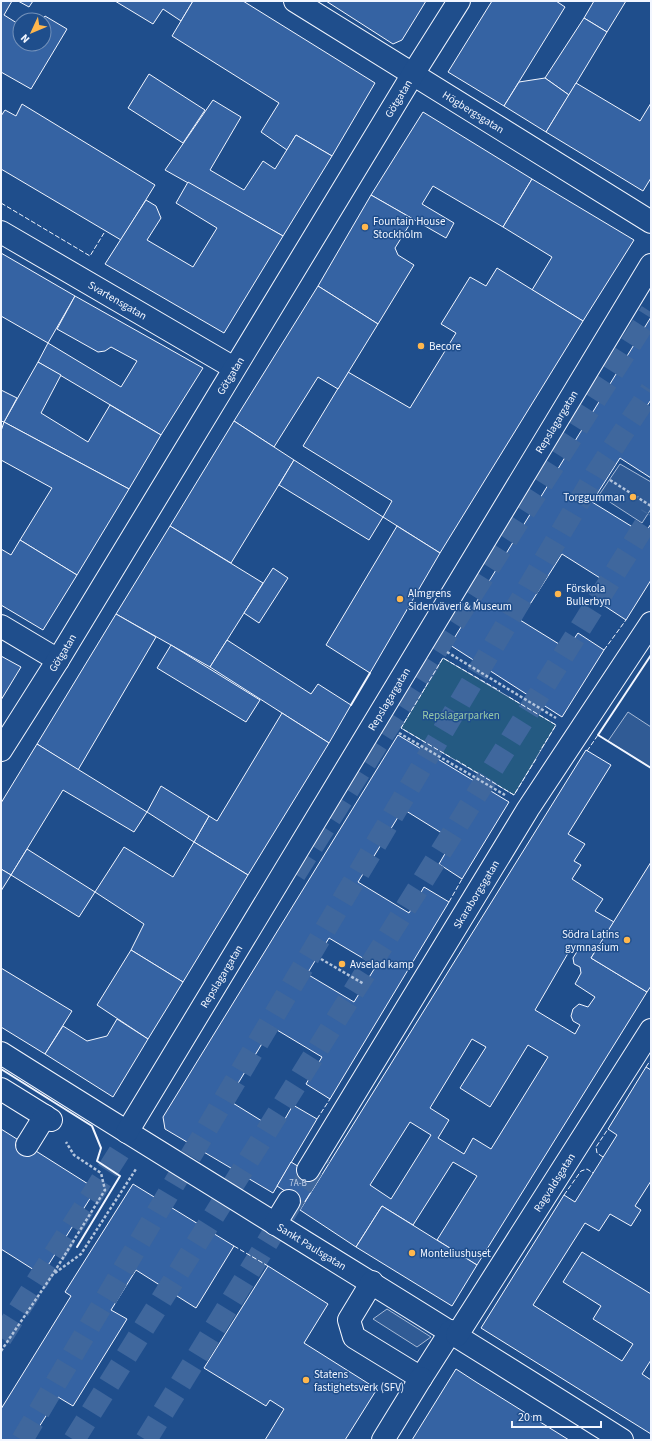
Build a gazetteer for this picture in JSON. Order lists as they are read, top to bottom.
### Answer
{
  "streets": {
    "street": [
      "Götgatan",
      "Högbergsgatan",
      "Svartensgatan",
      "Repslagargatan",
      "Skaraborgsgatan",
      "Ragvaldsgatan",
      "Sankt Paulsgatan"
    ]
  },
  "crossings": [
    ["Götgatan", "Högbergsgatan"],
    ["Götgatan", "Svartensgatan"],
    ["Repslagargatan", "Sankt Paulsgatan"],
    ["Ragvaldsgatan", "Sankt Paulsgatan"]
  ],
  "parks": ["Repslagarparken"],
  "places": [
    "Fountain House Stockholm",
    "Becore",
    "Torggumman",
    "Förskola Bullerbyn",
    "Almgrens Sidenväveri & Museum",
    "Södra Latins gymnasium",
    "Avselad kamp",
    "Monteliushuset",
    "Statens fastighetsverk (SFV)"
  ],
  "house_numbers": ["7A-B"],
  "scale_bar": "20 m",
  "north": "bottom left"
}
